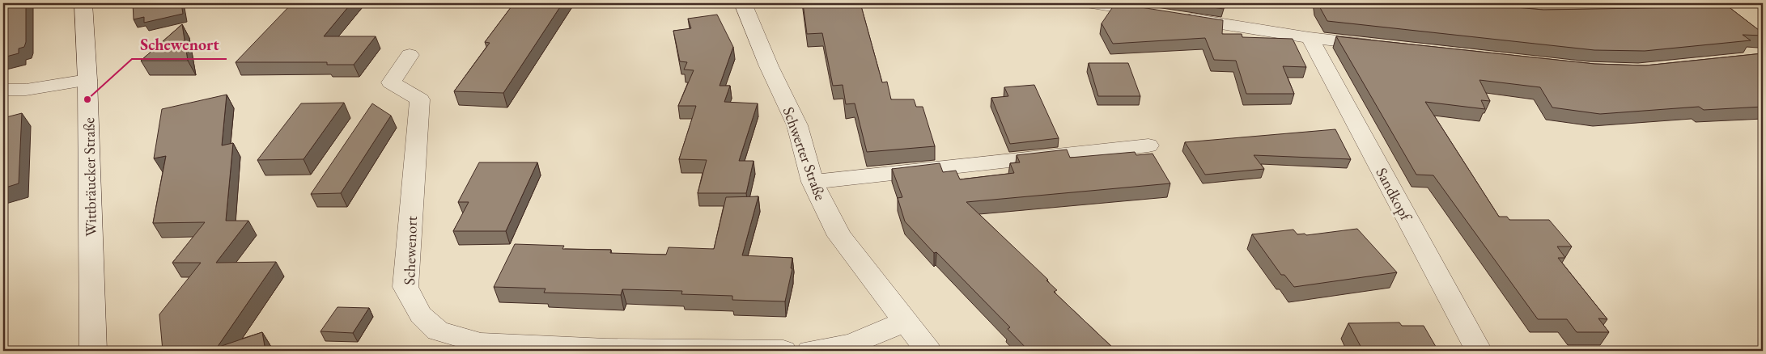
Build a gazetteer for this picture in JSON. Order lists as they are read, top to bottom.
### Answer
{
  "streets": {
    "street": [
      "Schwerter Straße",
      "Wittbräucker Straße",
      "Sandkopf",
      "Schewenort"
    ]
  },
  "places": ["Schewenort"]
}
